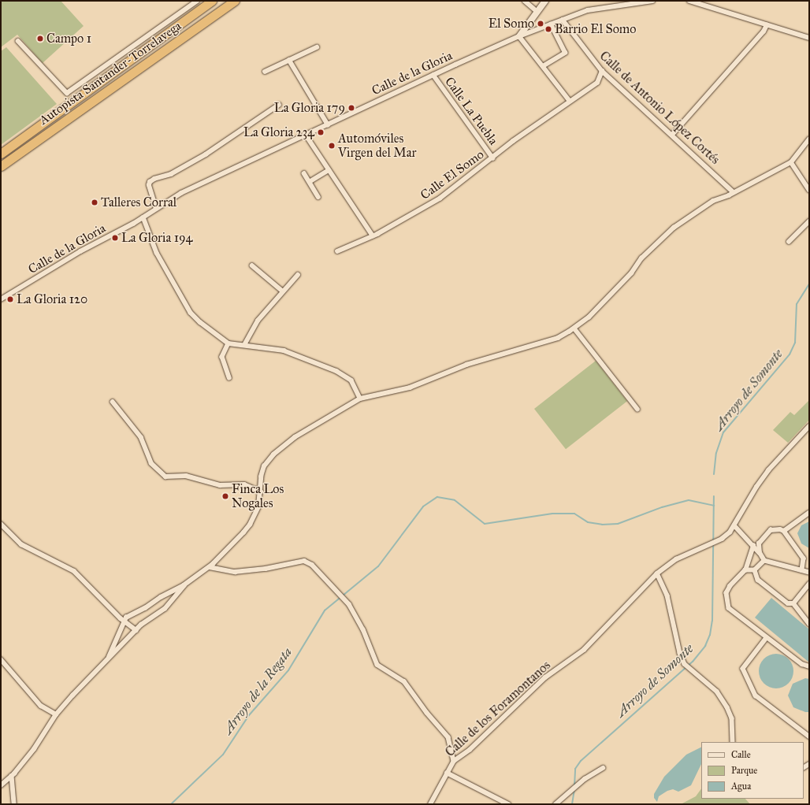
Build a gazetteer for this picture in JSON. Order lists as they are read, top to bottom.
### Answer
{
  "streets": {
    "highway": ["Autopista Santander-Torrelavega"],
    "street": [
      "Calle de la Gloria",
      "Calle de Antonio López Cortés",
      "Calle La Puebla",
      "Calle El Somo",
      "Calle de los Foramontanos"
    ]
  },
  "crossings": [
    ["Calle de la Gloria", "Calle La Puebla"],
    ["Calle de Antonio López Cortés", "Calle El Somo"],
    ["Calle La Puebla", "Calle El Somo"]
  ],
  "water": ["Arroyo de Somonte", "Arroyo de la Regata"],
  "places": [
    "El Somo",
    "Barrio El Somo",
    "Campo 1",
    "La Gloria 179",
    "La Gloria 234",
    "Automóviles Virgen del Mar",
    "Talleres Corral",
    "La Gloria 194",
    "La Gloria 120",
    "Finca Los Nogales"
  ],
  "legend": ["Calle", "Parque", "Agua"]
}
